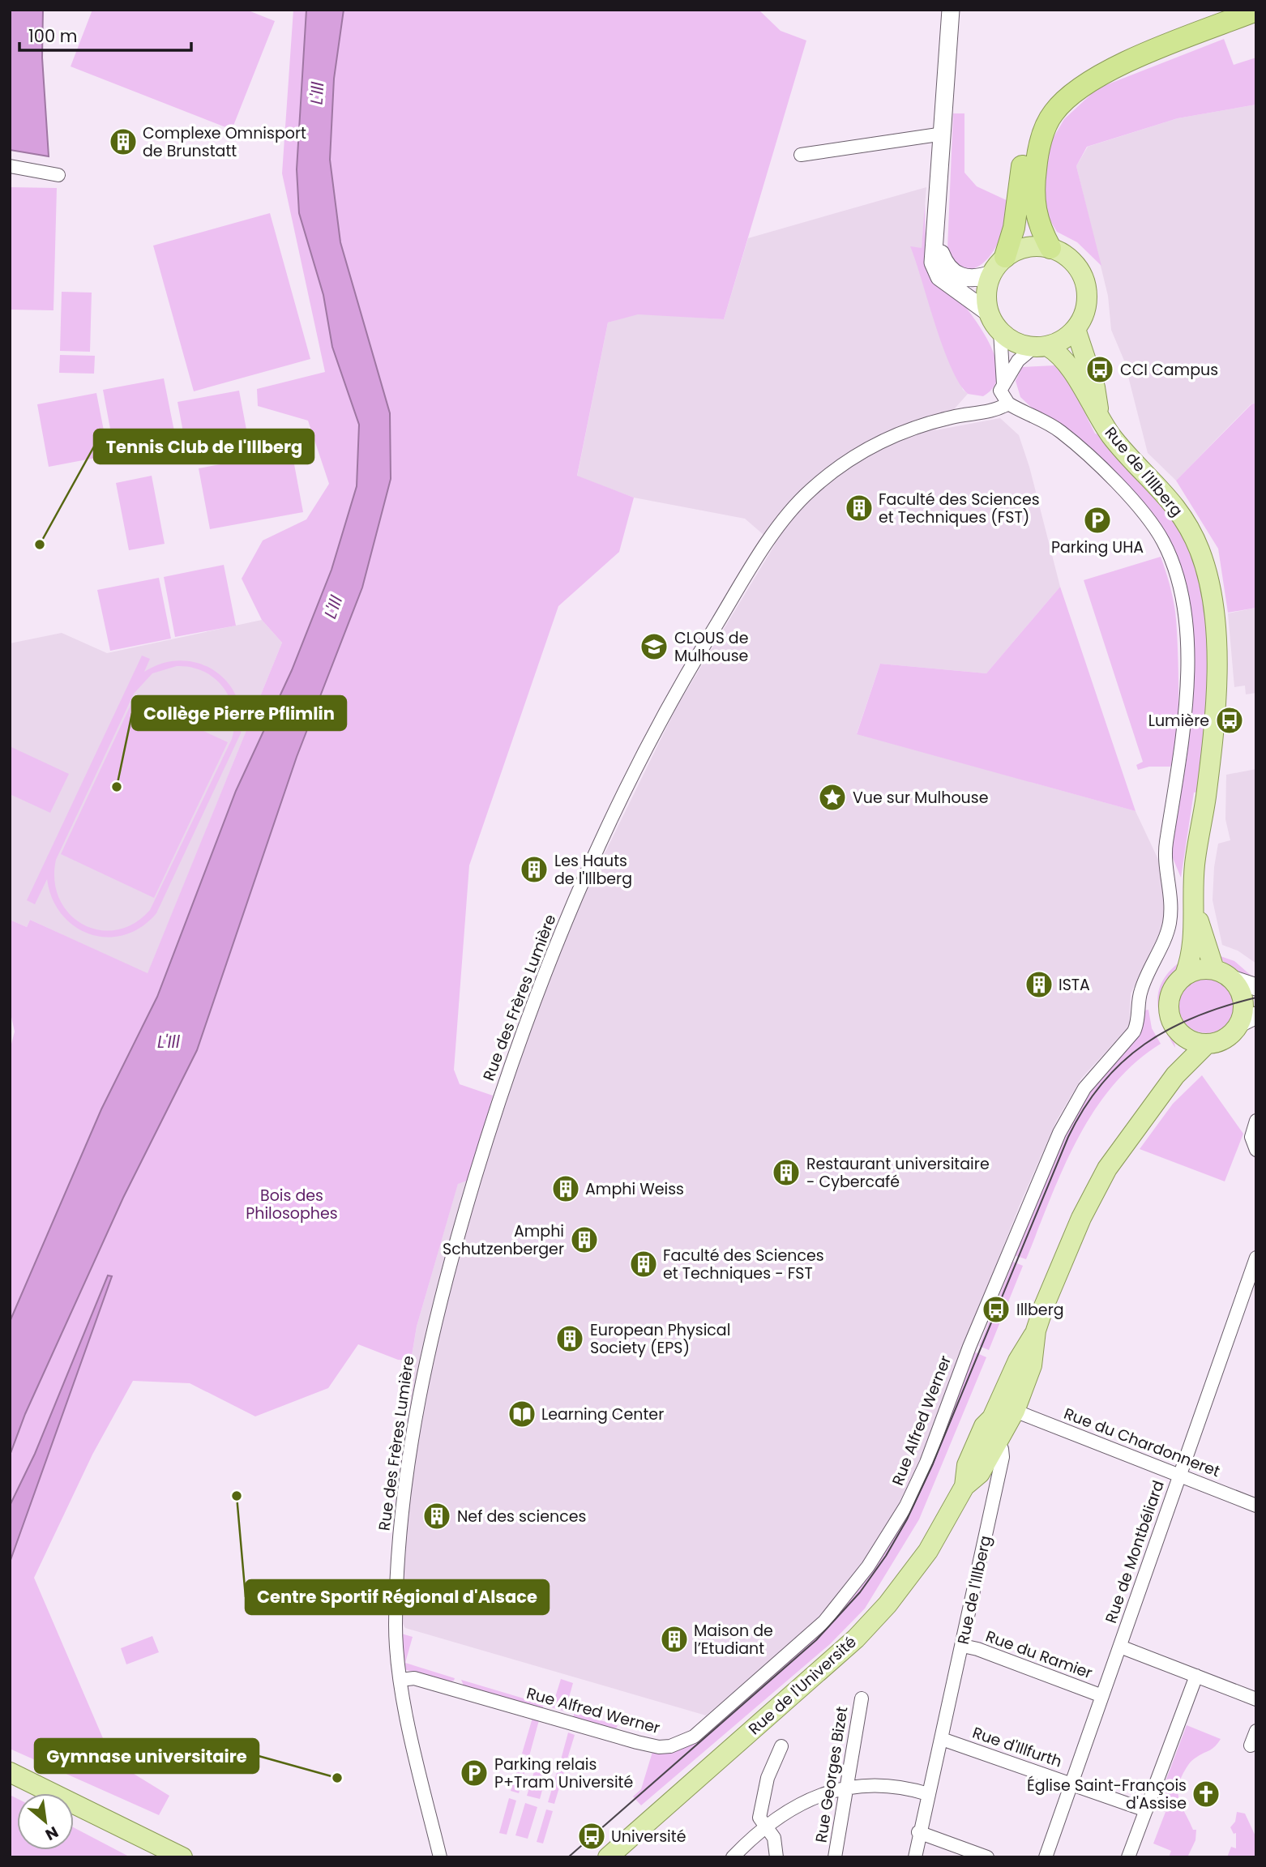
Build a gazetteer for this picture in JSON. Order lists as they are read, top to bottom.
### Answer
{
  "streets": {
    "main road": ["Rue de l'Illberg", "Rue de l'Université"],
    "street": [
      "Rue des Frères Lumière",
      "Rue Alfred Werner",
      "Rue du Chardonneret",
      "Rue de Montbéliard",
      "Rue du Ramier",
      "Rue d'Illfurth",
      "Rue Georges Bizet"
    ]
  },
  "crossings": [
    ["Rue de l'Illberg", "Rue du Ramier"],
    ["Rue de l'Illberg", "Rue de l'Université"],
    ["Rue de l'Illberg", "Rue d'Illfurth"],
    ["Rue des Frères Lumière", "Rue Alfred Werner"],
    ["Rue du Chardonneret", "Rue de Montbéliard"],
    ["Rue de Montbéliard", "Rue du Ramier"],
    ["Rue de Montbéliard", "Rue d'Illfurth"]
  ],
  "water": ["L'Ill"],
  "parks": ["Bois des Philosophes"],
  "places": {
    "building": [
      "Complexe Omnisport de Brunstatt",
      "Faculté des Sciences et Techniques (FST)",
      "Les Hauts de l'Illberg",
      "ISTA",
      "Restaurant universitaire - Cybercafé",
      "Amphi Weiss",
      "Amphi Schutzenberger",
      "Faculté des Sciences et Techniques - FST",
      "European Physical Society (EPS)",
      "Nef des sciences",
      "Maison de l’Etudiant"
    ],
    "bus stop": [
      "CCI Campus",
      "Lumière",
      "Illberg",
      "Université"
    ],
    "parking": ["Parking UHA", "Parking relais P+Tram Université"],
    "other": [
      "Tennis Club de l'Illberg",
      "Collège Pierre Pflimlin",
      "Centre Sportif Régional d'Alsace",
      "Gymnase universitaire"
    ],
    "school or university": ["CLOUS de Mulhouse"],
    "place": ["Vue sur Mulhouse"],
    "library": ["Learning Center"],
    "church": ["Église Saint-François d'Assise"]
  },
  "scale_bar": "100 m",
  "north": "bottom right"
}
